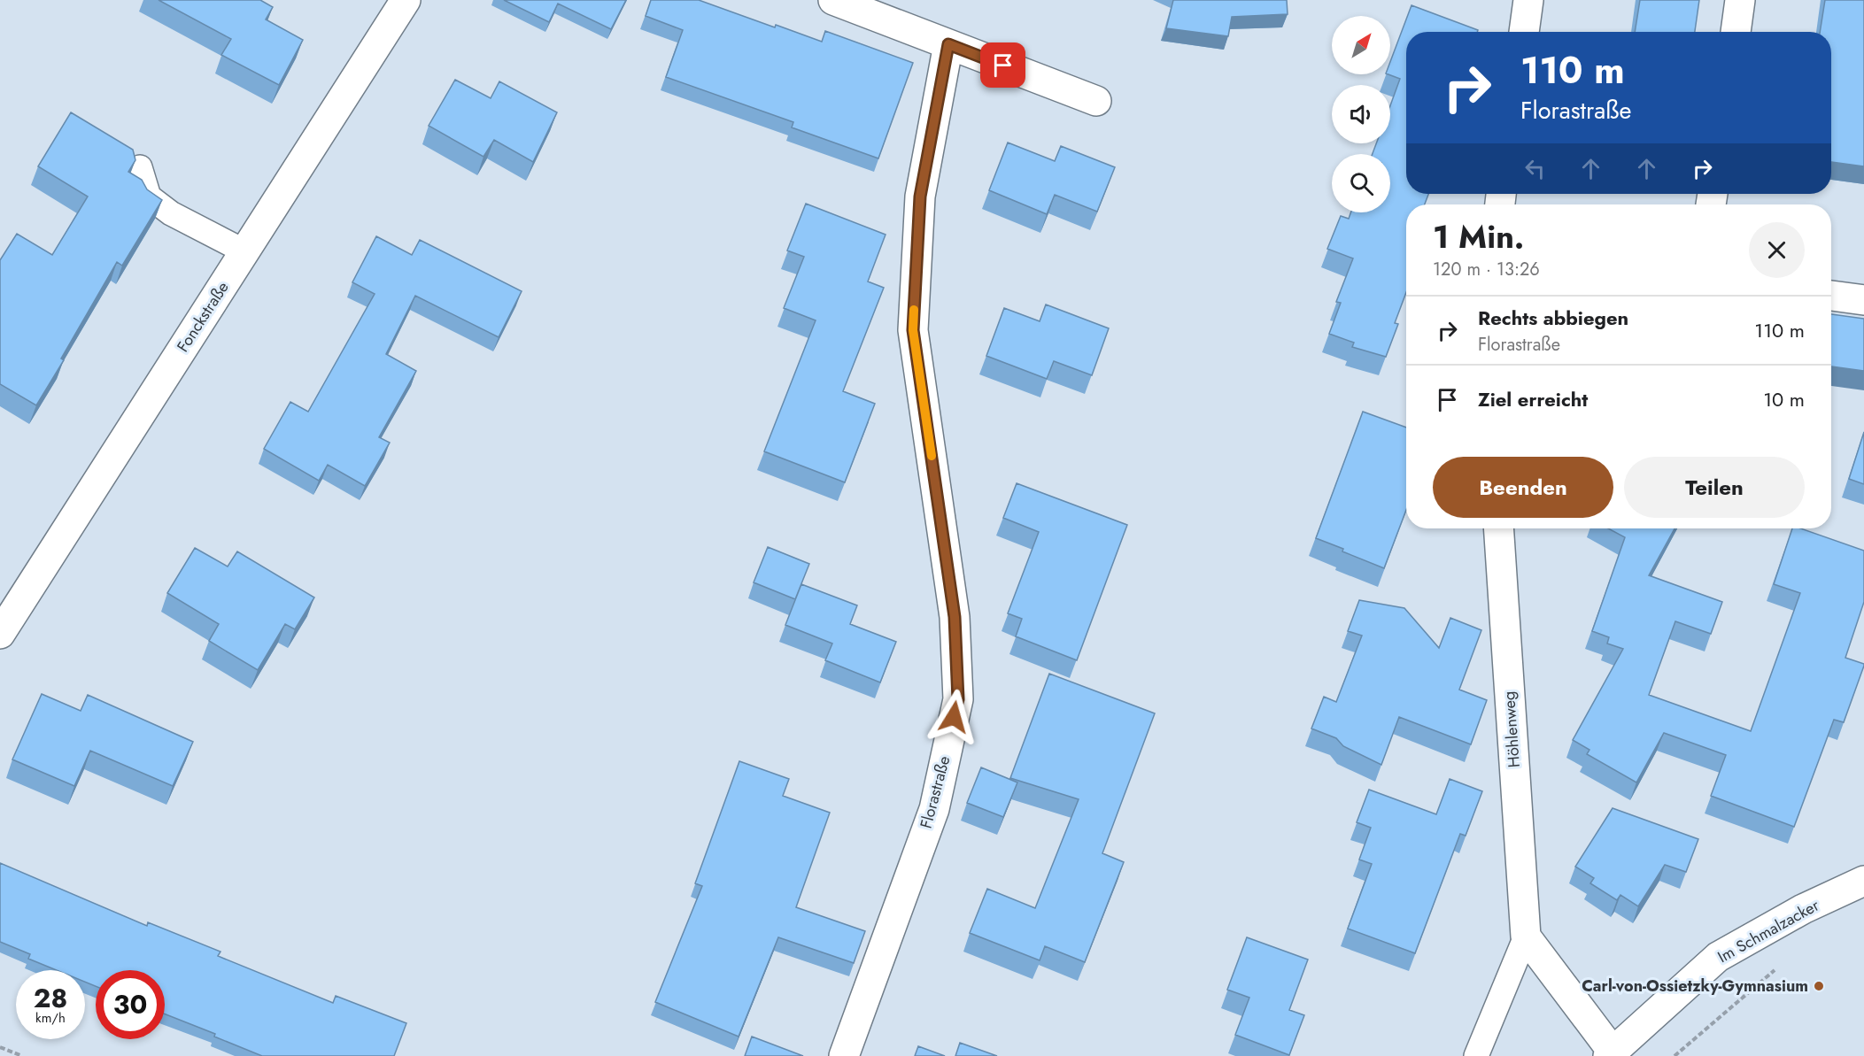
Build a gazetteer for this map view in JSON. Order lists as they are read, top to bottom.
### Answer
{
  "streets": {
    "street": [
      "Fonckstraße",
      "Höhlenweg",
      "Florastraße",
      "Im Schmalzacker"
    ]
  },
  "places": ["Carl-von-Ossietzky-Gymnasium"],
  "north": "top right",
  "page": {
    "turn": ["110 m", "Florastraße"],
    "heading": ["1 Min.", "120 m · 13:26"],
    "list": [
      {
        "name": "Rechts abbiegen",
        "note": "Florastraße",
        "value": "110 m"
      },
      {
        "name": "Ziel erreicht",
        "value": "10 m"
      }
    ],
    "buttons": ["Beenden", "Teilen"],
    "speed": "28 km/h",
    "limit": "30"
  }
}
